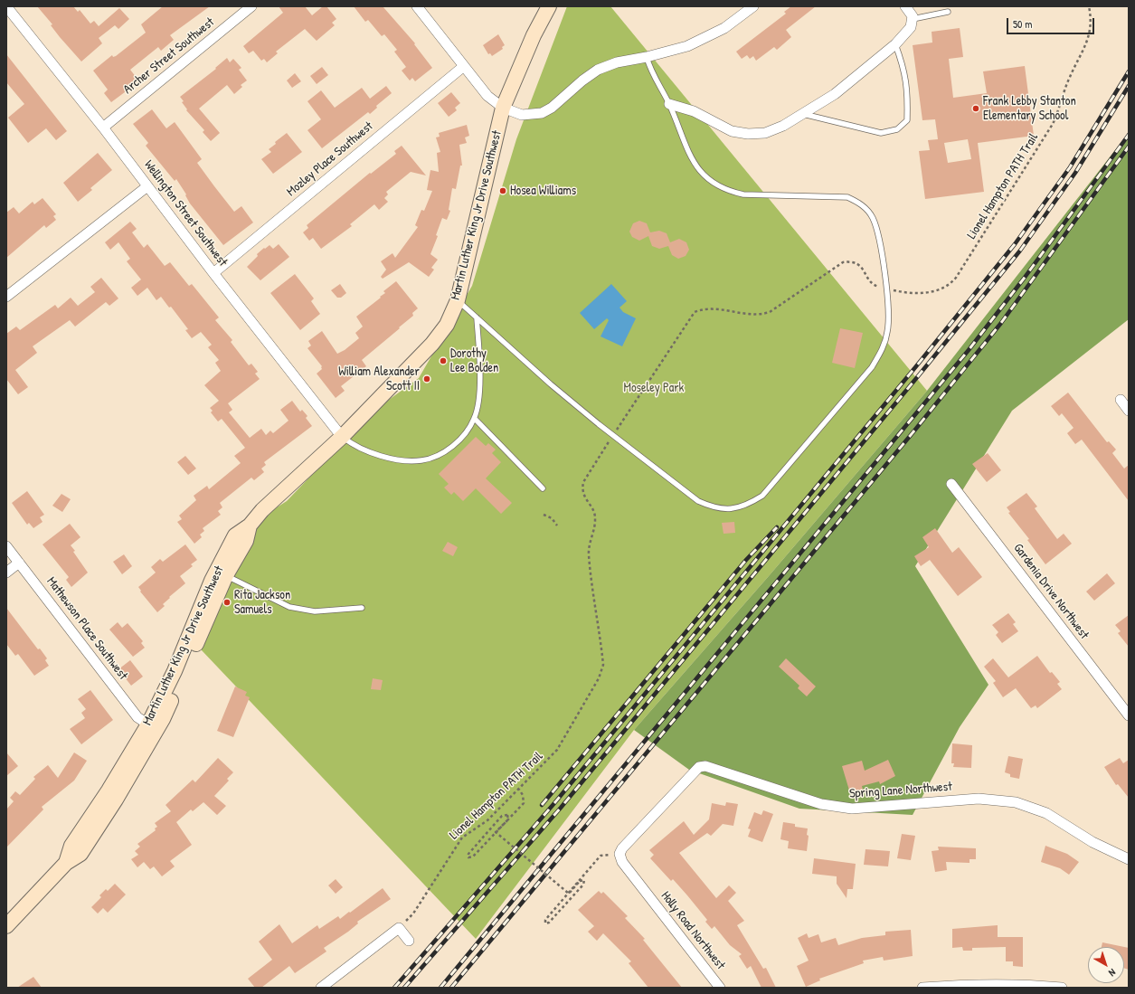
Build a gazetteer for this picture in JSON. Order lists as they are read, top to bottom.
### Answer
{
  "streets": {
    "main road": ["Martin Luther King Jr Drive Southwest"],
    "street": [
      "Archer Street Southwest",
      "Mozley Place Southwest",
      "Wellington Street Southwest",
      "Gardenia Drive Northwest",
      "Mathewson Place Southwest",
      "Spring Lane Northwest",
      "Holly Road Northwest"
    ],
    "path": ["Lionel Hampton PATH Trail"]
  },
  "crossings": [
    ["Archer Street Southwest", "Wellington Street Southwest"],
    ["Mozley Place Southwest", "Wellington Street Southwest"],
    ["Wellington Street Southwest", "Martin Luther King Jr Drive Southwest"],
    ["Martin Luther King Jr Drive Southwest", "Mathewson Place Southwest"],
    ["Spring Lane Northwest", "Holly Road Northwest"]
  ],
  "parks": ["Moseley Park"],
  "places": [
    "Frank Lebby Stanton Elementary School",
    "Hosea Williams",
    "Dorothy Lee Bolden",
    "William Alexander Scott II",
    "Rita Jackson Samuels"
  ],
  "scale_bar": "50 m",
  "north": "bottom right"
}
